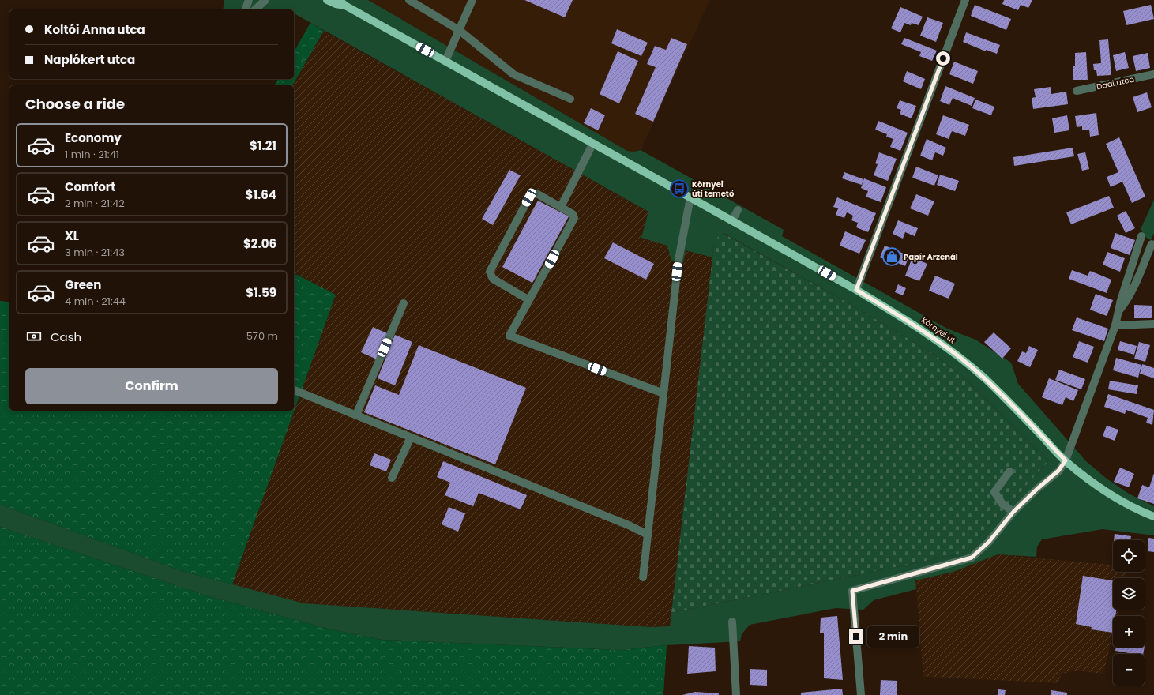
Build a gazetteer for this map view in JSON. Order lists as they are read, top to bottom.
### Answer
{
  "streets": {
    "main road": ["Környei út"],
    "street": ["Dadi utca"]
  },
  "places": {
    "bus stop": ["Környei úti temető"],
    "shop": ["Papír Arzenál"]
  },
  "page": {
    "banner": ["Koltói Anna utca", "Naplókert utca"],
    "heading": "Choose a ride",
    "list": [
      {
        "name": "Economy",
        "note": "1 min · 21:41",
        "value": "$1.21"
      },
      {
        "name": "Comfort",
        "note": "2 min · 21:42",
        "value": "$1.64"
      },
      {
        "name": "XL",
        "note": "3 min · 21:43",
        "value": "$2.06"
      },
      {
        "name": "Green",
        "note": "4 min · 21:44",
        "value": "$1.59"
      }
    ],
    "pay": ["Cash", "570 m"],
    "buttons": "Confirm",
    "map_buttons": ["+", "−"],
    "bubble": "2 min"
  }
}
